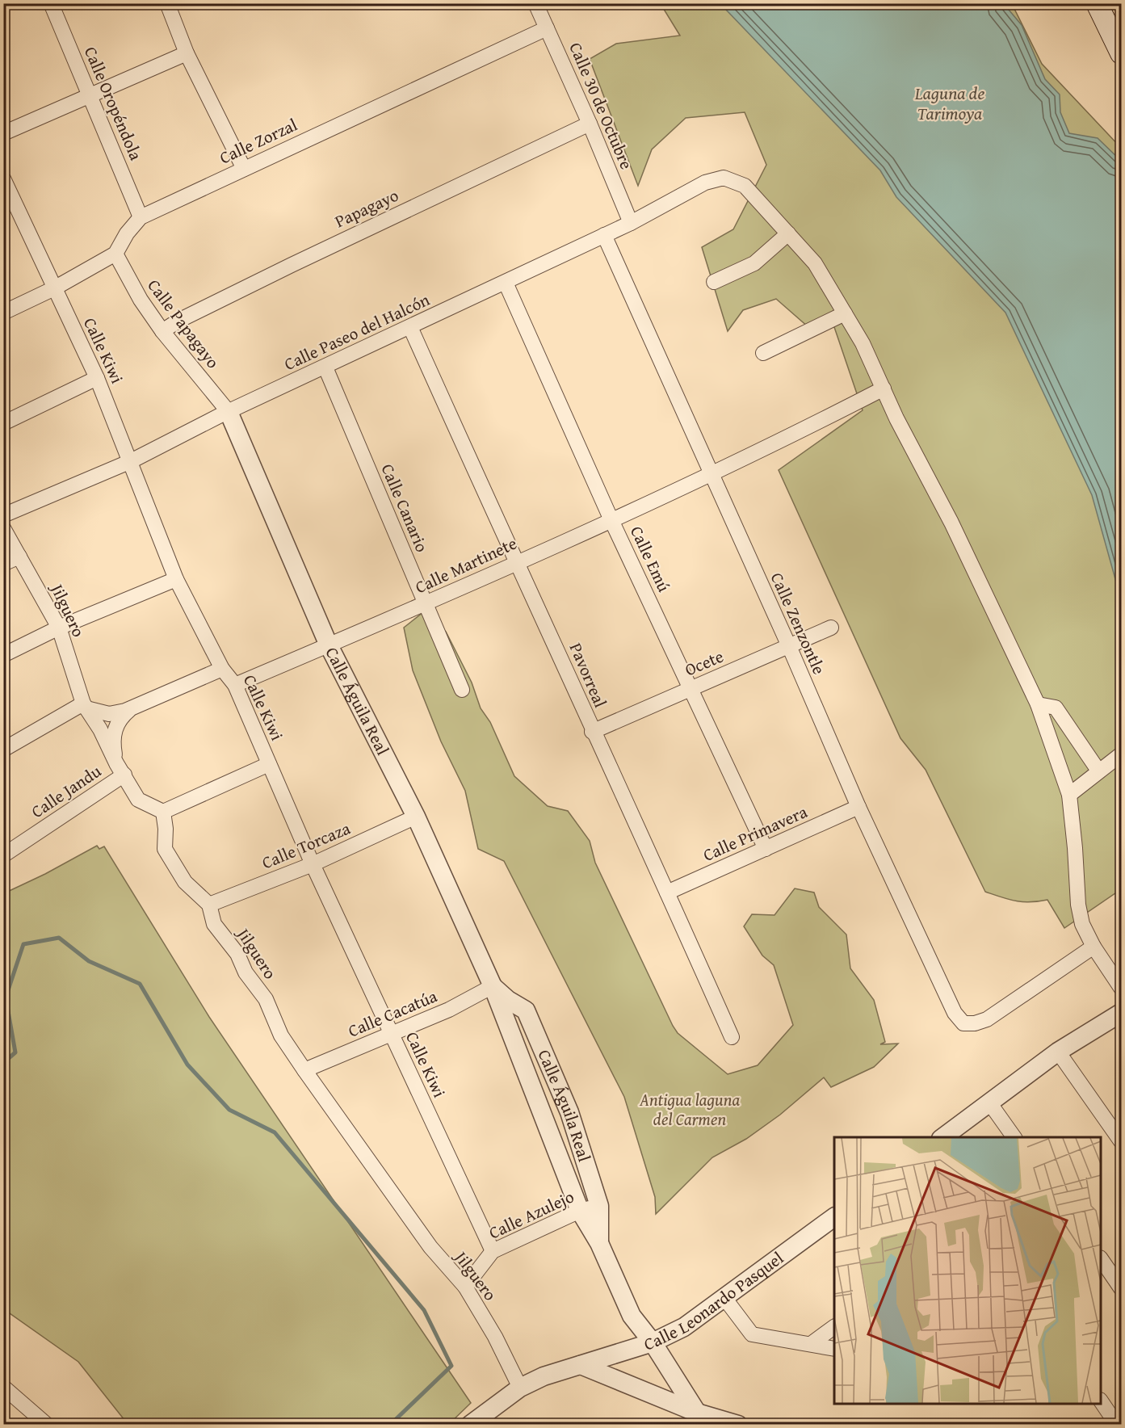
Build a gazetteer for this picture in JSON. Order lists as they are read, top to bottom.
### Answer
{
  "streets": {
    "street": [
      "Calle Oropéndola",
      "Calle 30 de Octubre",
      "Calle Zorzal",
      "Papagayo",
      "Calle Papagayo",
      "Calle Paseo del Halcón",
      "Calle Kiwi",
      "Calle Canario",
      "Calle Emú",
      "Calle Martinete",
      "Jilguero",
      "Calle Zenzontle",
      "Ocete",
      "Pavorreal",
      "Calle Águila Real",
      "Calle Jandu",
      "Calle Primavera",
      "Calle Torcaza",
      "Calle Cacatúa",
      "Calle Azulejo",
      "Calle Leonardo Pasquel"
    ]
  },
  "crossings": [
    ["Calle Oropéndola", "Calle Zorzal"],
    ["Calle 30 de Octubre", "Calle Zorzal"],
    ["Calle 30 de Octubre", "Papagayo"],
    ["Calle 30 de Octubre", "Calle Paseo del Halcón"],
    ["Calle Zorzal", "Calle Papagayo"],
    ["Papagayo", "Calle Papagayo"],
    ["Calle Papagayo", "Calle Paseo del Halcón"],
    ["Calle Papagayo", "Calle Águila Real"],
    ["Calle Paseo del Halcón", "Calle Kiwi"],
    ["Calle Paseo del Halcón", "Calle Canario"],
    ["Calle Paseo del Halcón", "Calle Emú"],
    ["Calle Paseo del Halcón", "Calle Zenzontle"],
    ["Calle Paseo del Halcón", "Pavorreal"],
    ["Calle Paseo del Halcón", "Calle Águila Real"],
    ["Calle Kiwi", "Calle Martinete"],
    ["Calle Kiwi", "Calle Torcaza"],
    ["Calle Kiwi", "Calle Cacatúa"],
    ["Calle Kiwi", "Calle Azulejo"],
    ["Calle Canario", "Calle Martinete"],
    ["Calle Emú", "Calle Martinete"],
    ["Calle Emú", "Ocete"],
    ["Calle Emú", "Calle Primavera"],
    ["Calle Martinete", "Calle Zenzontle"],
    ["Calle Martinete", "Pavorreal"],
    ["Calle Martinete", "Calle Águila Real"],
    ["Jilguero", "Calle Jandu"],
    ["Jilguero", "Calle Torcaza"],
    ["Jilguero", "Calle Cacatúa"],
    ["Jilguero", "Calle Azulejo"],
    ["Jilguero", "Calle Leonardo Pasquel"],
    ["Calle Zenzontle", "Ocete"],
    ["Calle Zenzontle", "Calle Primavera"],
    ["Ocete", "Pavorreal"],
    ["Pavorreal", "Calle Primavera"],
    ["Calle Águila Real", "Calle Torcaza"],
    ["Calle Águila Real", "Calle Cacatúa"],
    ["Calle Águila Real", "Calle Azulejo"],
    ["Calle Águila Real", "Calle Leonardo Pasquel"]
  ],
  "water": ["Laguna de Tarimoya"],
  "parks": ["Antigua laguna del Carmen"]
}
